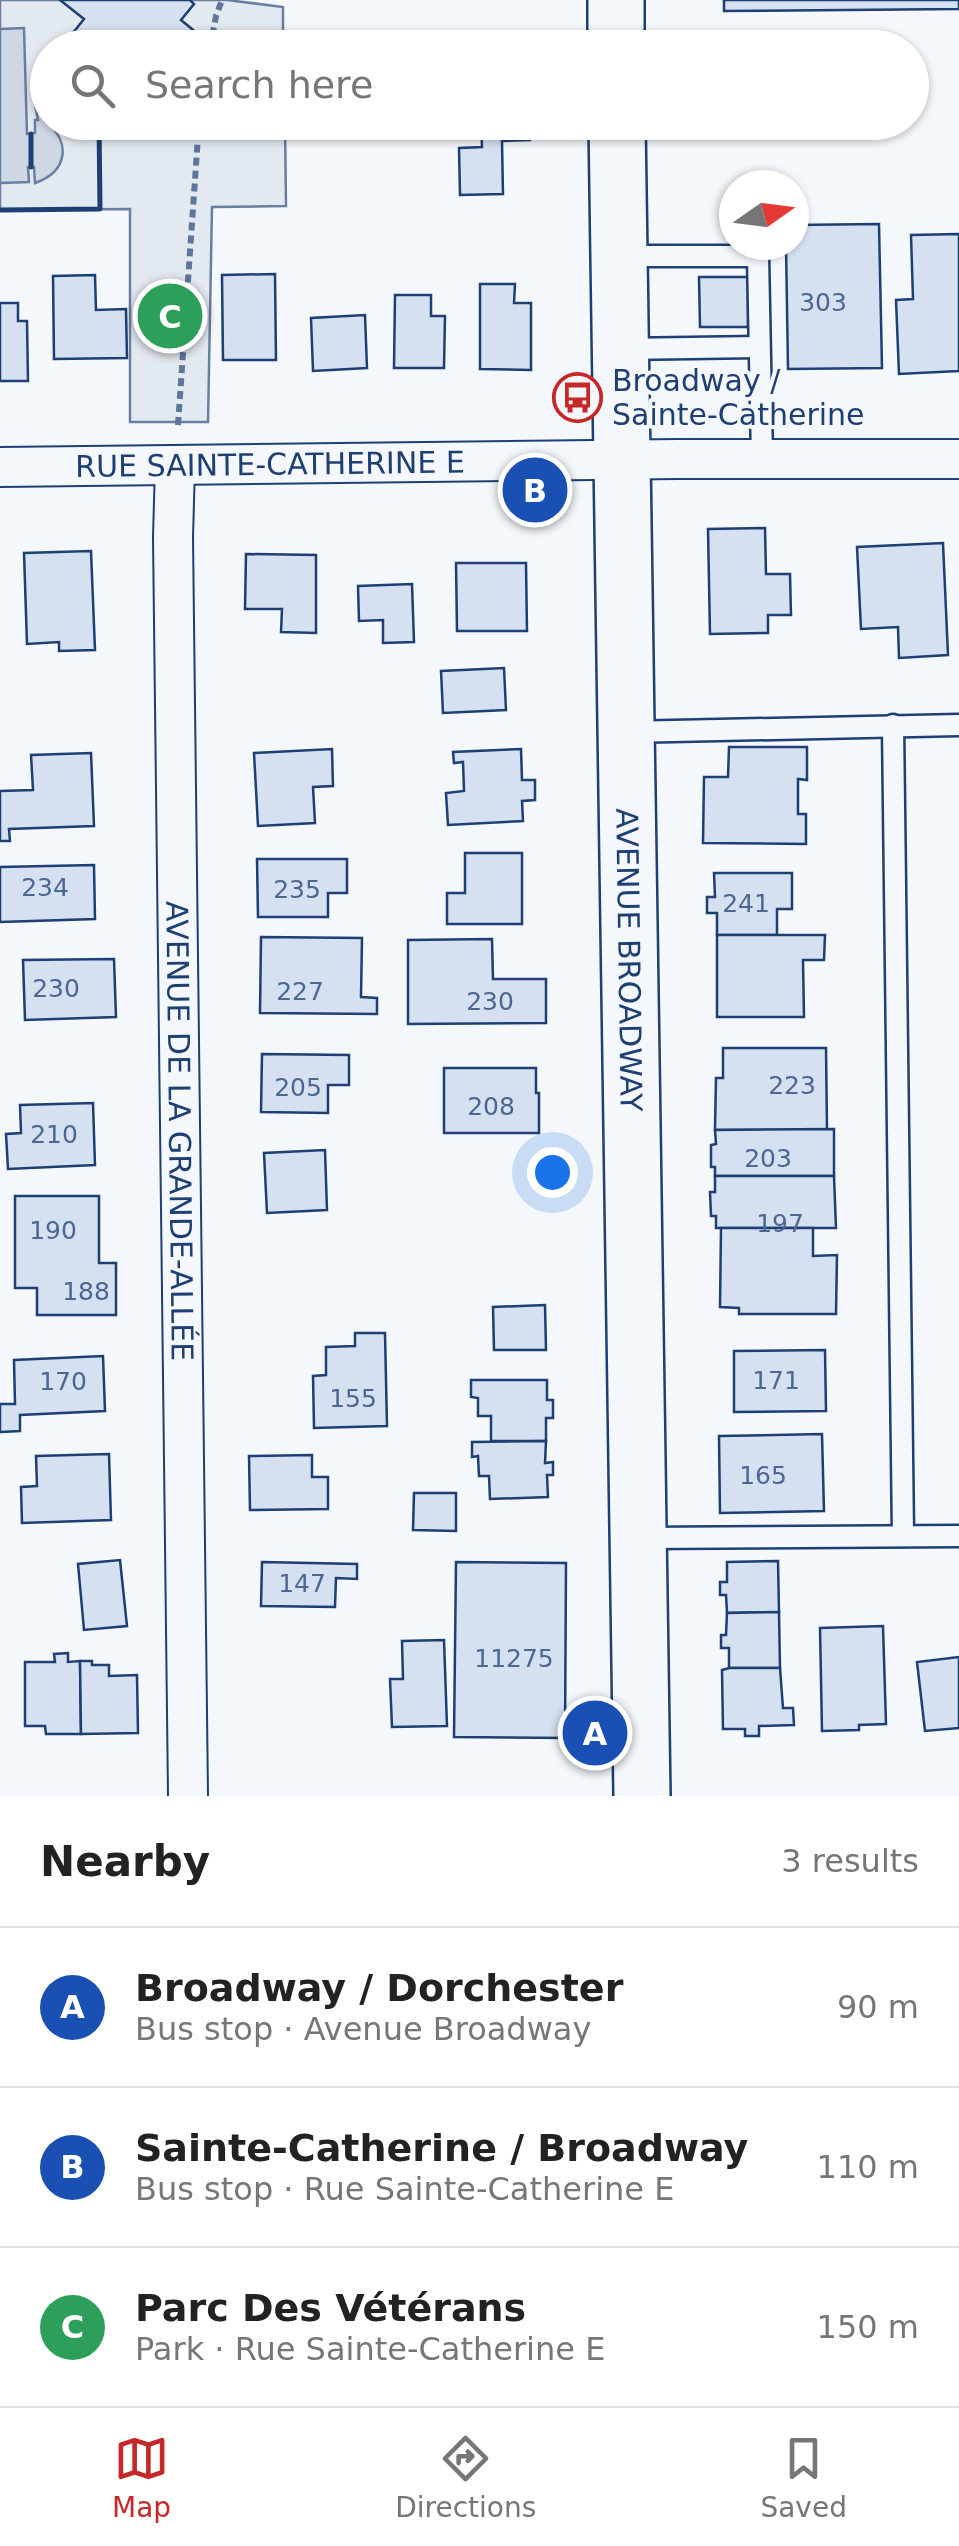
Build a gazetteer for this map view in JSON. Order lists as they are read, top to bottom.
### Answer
{
  "streets": {
    "street": ["RUE SAINTE-CATHERINE E", "AVENUE BROADWAY", "AVENUE DE LA GRANDE-ALLÉE"]
  },
  "crossings": [
    ["RUE SAINTE-CATHERINE E", "AVENUE BROADWAY"],
    ["RUE SAINTE-CATHERINE E", "AVENUE DE LA GRANDE-ALLÉE"]
  ],
  "places": {
    "bus stop": ["Broadway / Sainte-Catherine"]
  },
  "house_numbers": [
    "303",
    "234",
    "235",
    "241",
    "230",
    "227",
    "230",
    "223",
    "205",
    "208",
    "210",
    "203",
    "197",
    "190",
    "188",
    "171",
    "170",
    "155",
    "165",
    "147",
    "11275"
  ],
  "north": "right",
  "page": {
    "search": "Search here",
    "pins": ["C", "B", "A"],
    "heading": ["Nearby", "3 results"],
    "list": [
      {
        "mark": "A",
        "name": "Broadway / Dorchester",
        "note": "Bus stop · Avenue Broadway",
        "value": "90 m"
      },
      {
        "mark": "B",
        "name": "Sainte-Catherine / Broadway",
        "note": "Bus stop · Rue Sainte-Catherine E",
        "value": "110 m"
      },
      {
        "mark": "C",
        "name": "Parc Des Vétérans",
        "note": "Park · Rue Sainte-Catherine E",
        "value": "150 m"
      }
    ],
    "nav": ["Map", "Directions", "Saved"]
  }
}
